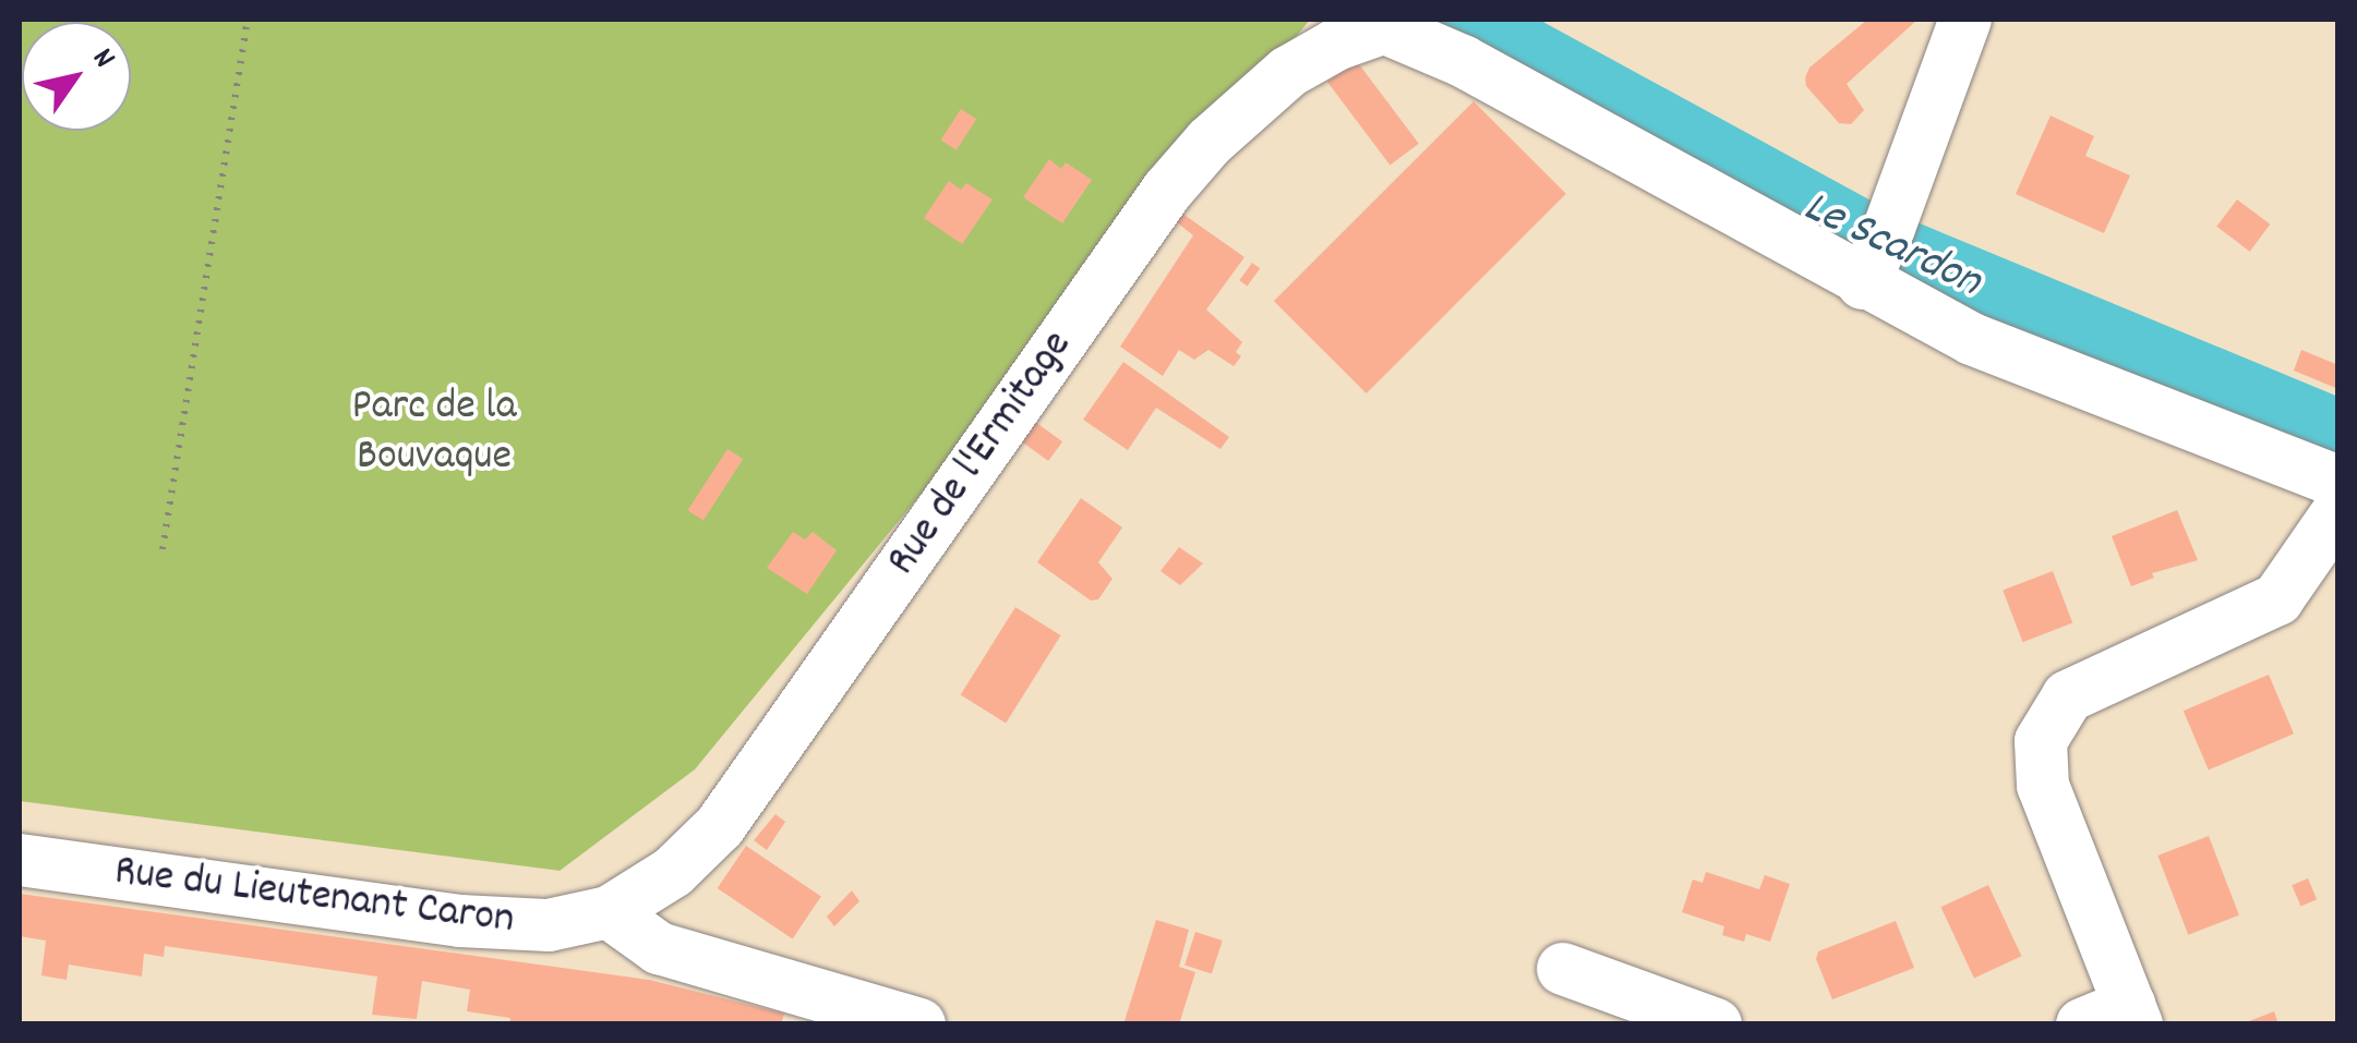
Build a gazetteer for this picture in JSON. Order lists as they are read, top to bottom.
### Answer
{
  "streets": {
    "street": ["Rue de l'Ermitage", "Rue du Lieutenant Caron"]
  },
  "crossings": [
    ["Rue de l'Ermitage", "Rue du Lieutenant Caron"]
  ],
  "water": ["Le Scardon"],
  "parks": ["Parc de la Bouvaque"],
  "north": "top right"
}
